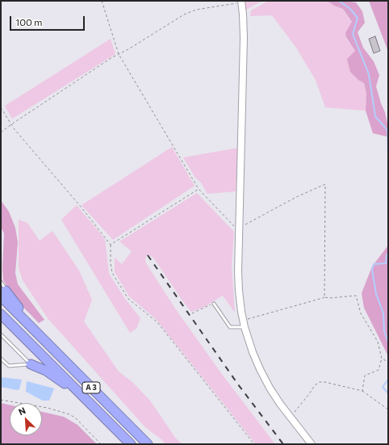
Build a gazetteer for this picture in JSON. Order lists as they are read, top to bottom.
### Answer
{
  "streets": {
    "highway": ["A 3"]
  },
  "scale_bar": "100 m",
  "north": "top left"
}
